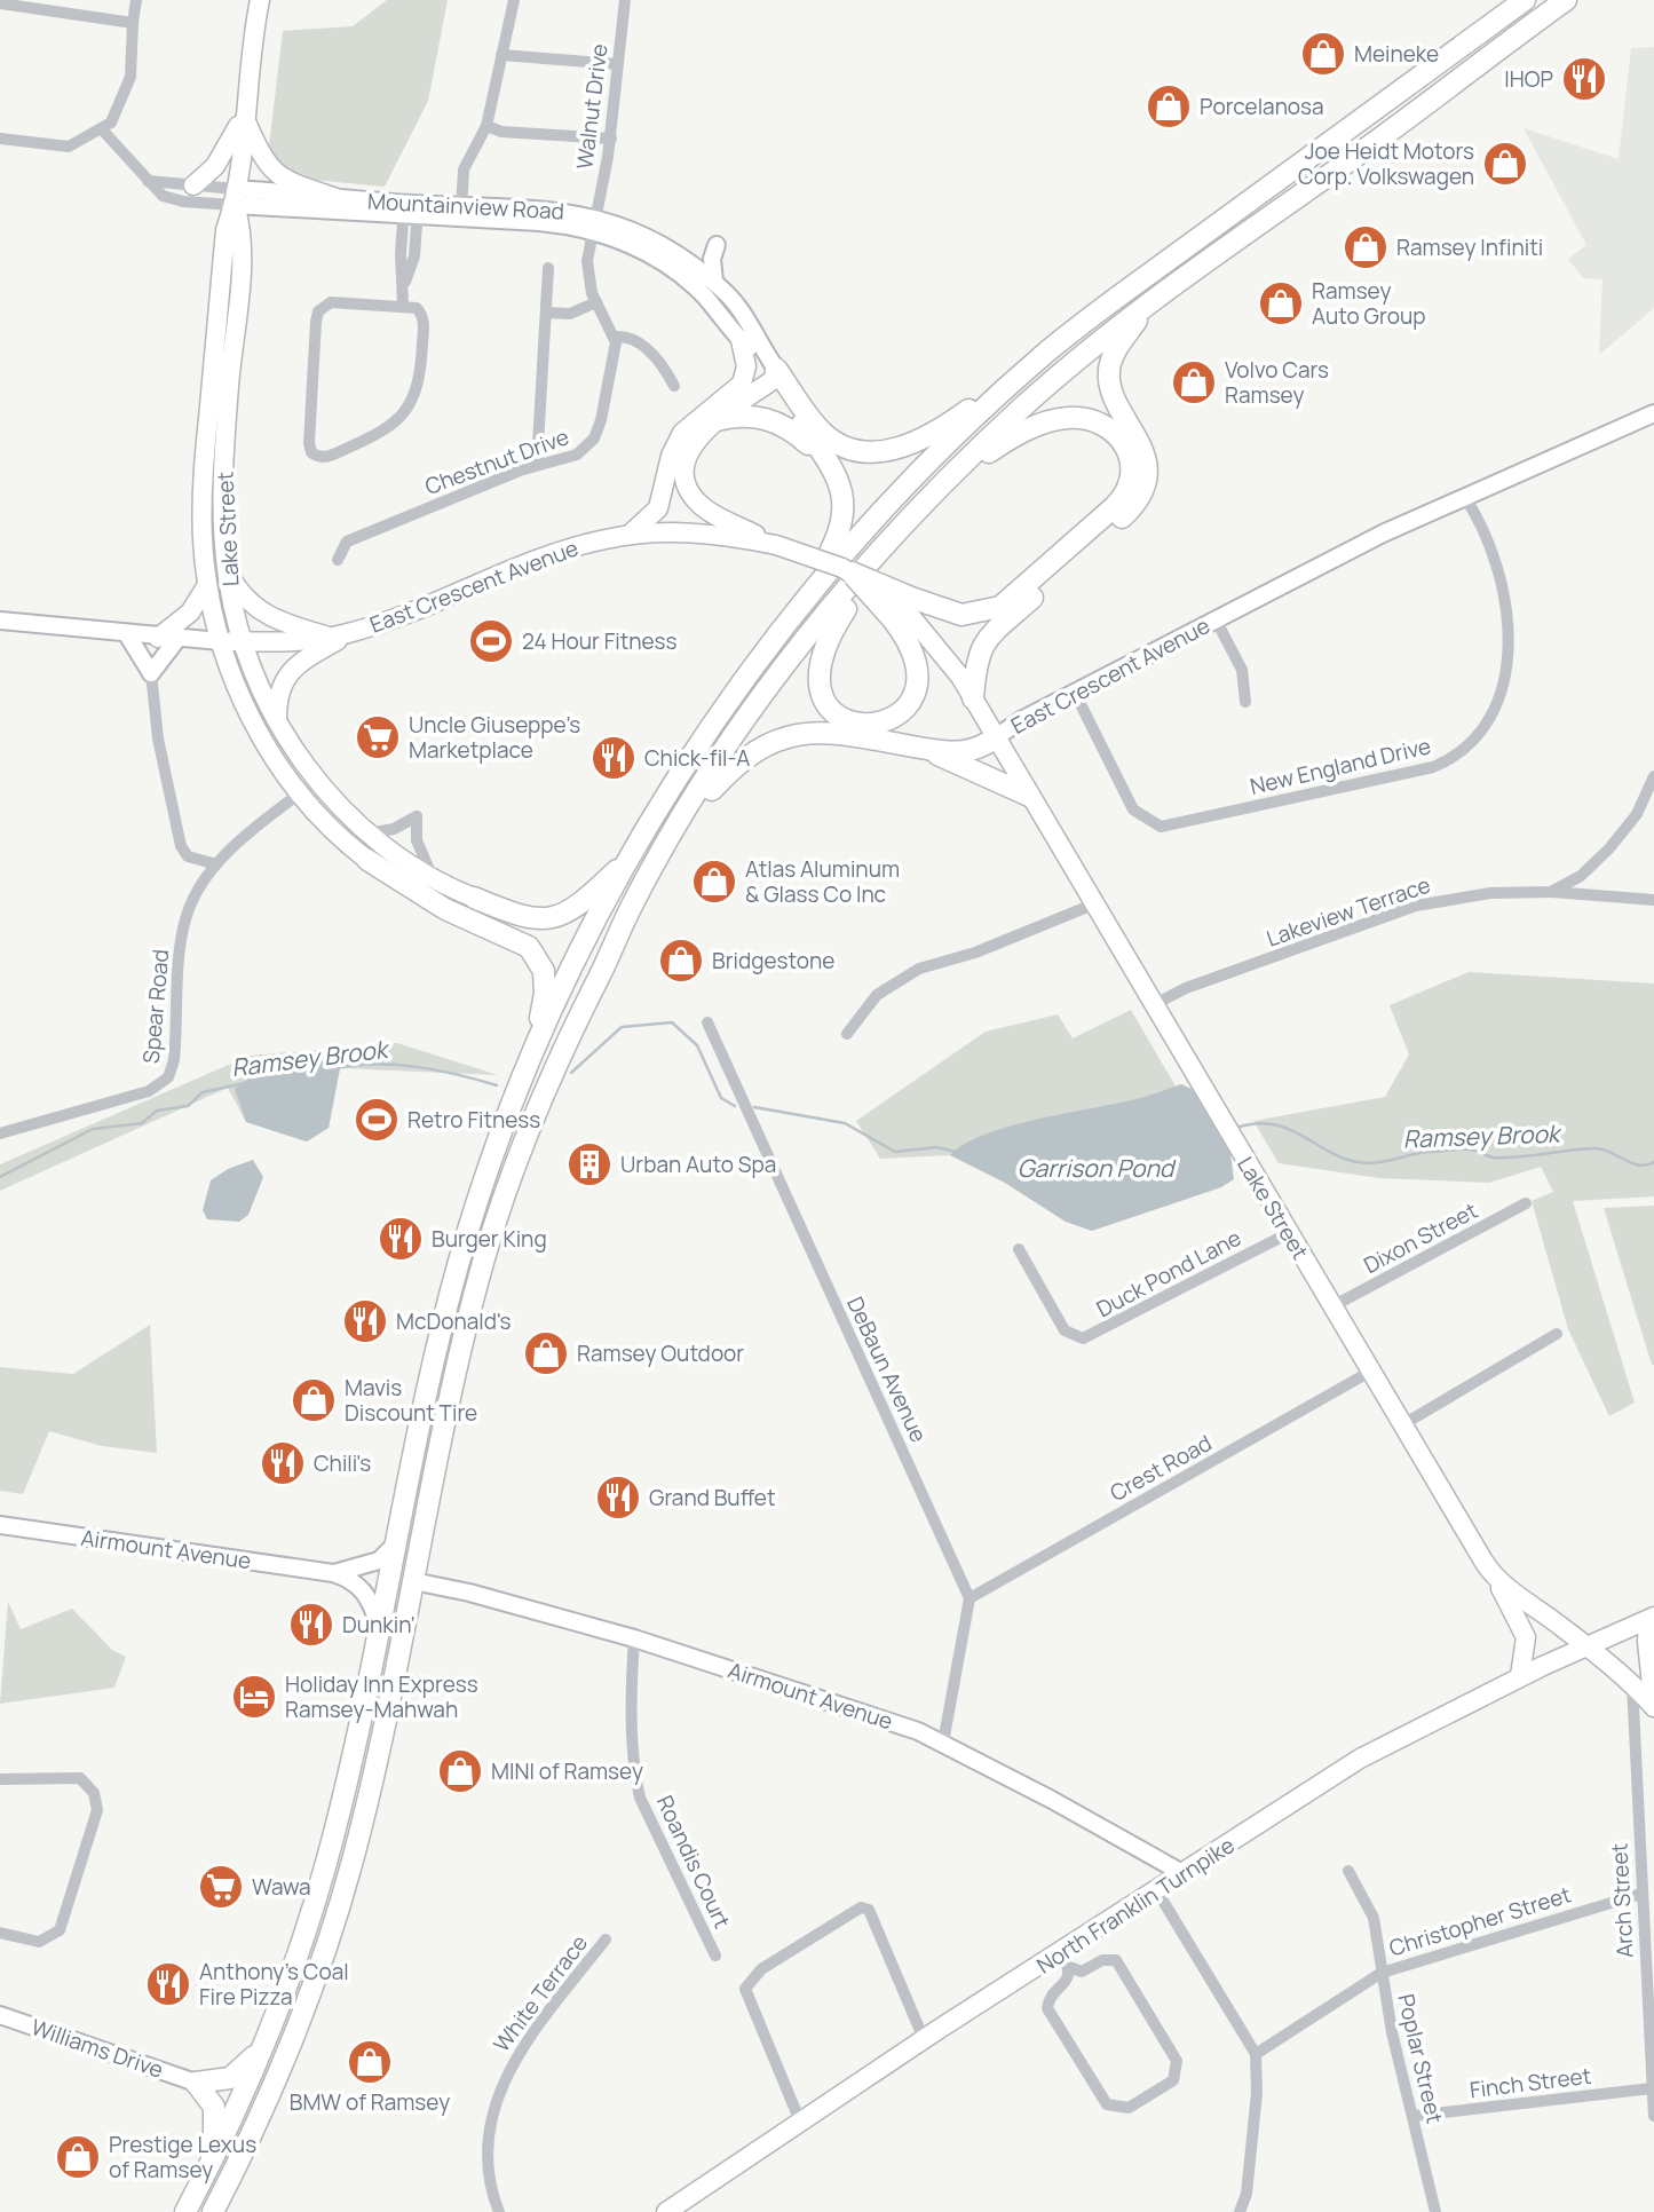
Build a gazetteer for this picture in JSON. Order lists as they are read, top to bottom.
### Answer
{
  "streets": {
    "main road": ["Lake Street", "East Crescent Avenue", "North Franklin Turnpike"],
    "street": [
      "Walnut Drive",
      "Mountainview Road",
      "Chestnut Drive",
      "New England Drive",
      "Lakeview Terrace",
      "Spear Road",
      "Dixon Street",
      "Duck Pond Lane",
      "DeBaun Avenue",
      "Crest Road",
      "Airmount Avenue",
      "Roandis Court",
      "Arch Street",
      "Christopher Street",
      "White Terrace",
      "Williams Drive",
      "Poplar Street",
      "Finch Street"
    ]
  },
  "crossings": [
    ["Walnut Drive", "Mountainview Road"],
    ["Mountainview Road", "Lake Street"],
    ["Lake Street", "East Crescent Avenue"],
    ["Lake Street", "Lakeview Terrace"],
    ["Lake Street", "Spear Road"],
    ["Lake Street", "Dixon Street"],
    ["Lake Street", "Duck Pond Lane"],
    ["Lake Street", "Crest Road"],
    ["Lake Street", "Arch Street"],
    ["Lake Street", "North Franklin Turnpike"],
    ["East Crescent Avenue", "New England Drive"],
    ["DeBaun Avenue", "Crest Road"],
    ["Airmount Avenue", "Roandis Court"],
    ["Airmount Avenue", "North Franklin Turnpike"],
    ["Arch Street", "Christopher Street"],
    ["Arch Street", "Finch Street"],
    ["Christopher Street", "Poplar Street"],
    ["Poplar Street", "Finch Street"]
  ],
  "water": ["Ramsey Brook", "Garrison Pond"],
  "places": {
    "shop": [
      "Meineke",
      "Porcelanosa",
      "Joe Heidt Motors Corp. Volkswagen",
      "Ramsey Infiniti",
      "Ramsey Auto Group",
      "Volvo Cars Ramsey",
      "Atlas Aluminum & Glass Co Inc",
      "Bridgestone",
      "Ramsey Outdoor",
      "Mavis Discount Tire",
      "MINI of Ramsey",
      "BMW of Ramsey",
      "Prestige Lexus of Ramsey"
    ],
    "restaurant": [
      "IHOP",
      "Chick-fil-A",
      "Burger King",
      "McDonald's",
      "Chili's",
      "Grand Buffet",
      "Dunkin'",
      "Anthony's Coal Fire Pizza"
    ],
    "sports": ["24 Hour Fitness", "Retro Fitness"],
    "supermarket": ["Uncle Giuseppe's Marketplace", "Wawa"],
    "building": ["Urban Auto Spa"],
    "hotel": ["Holiday Inn Express Ramsey-Mahwah"]
  }
}
